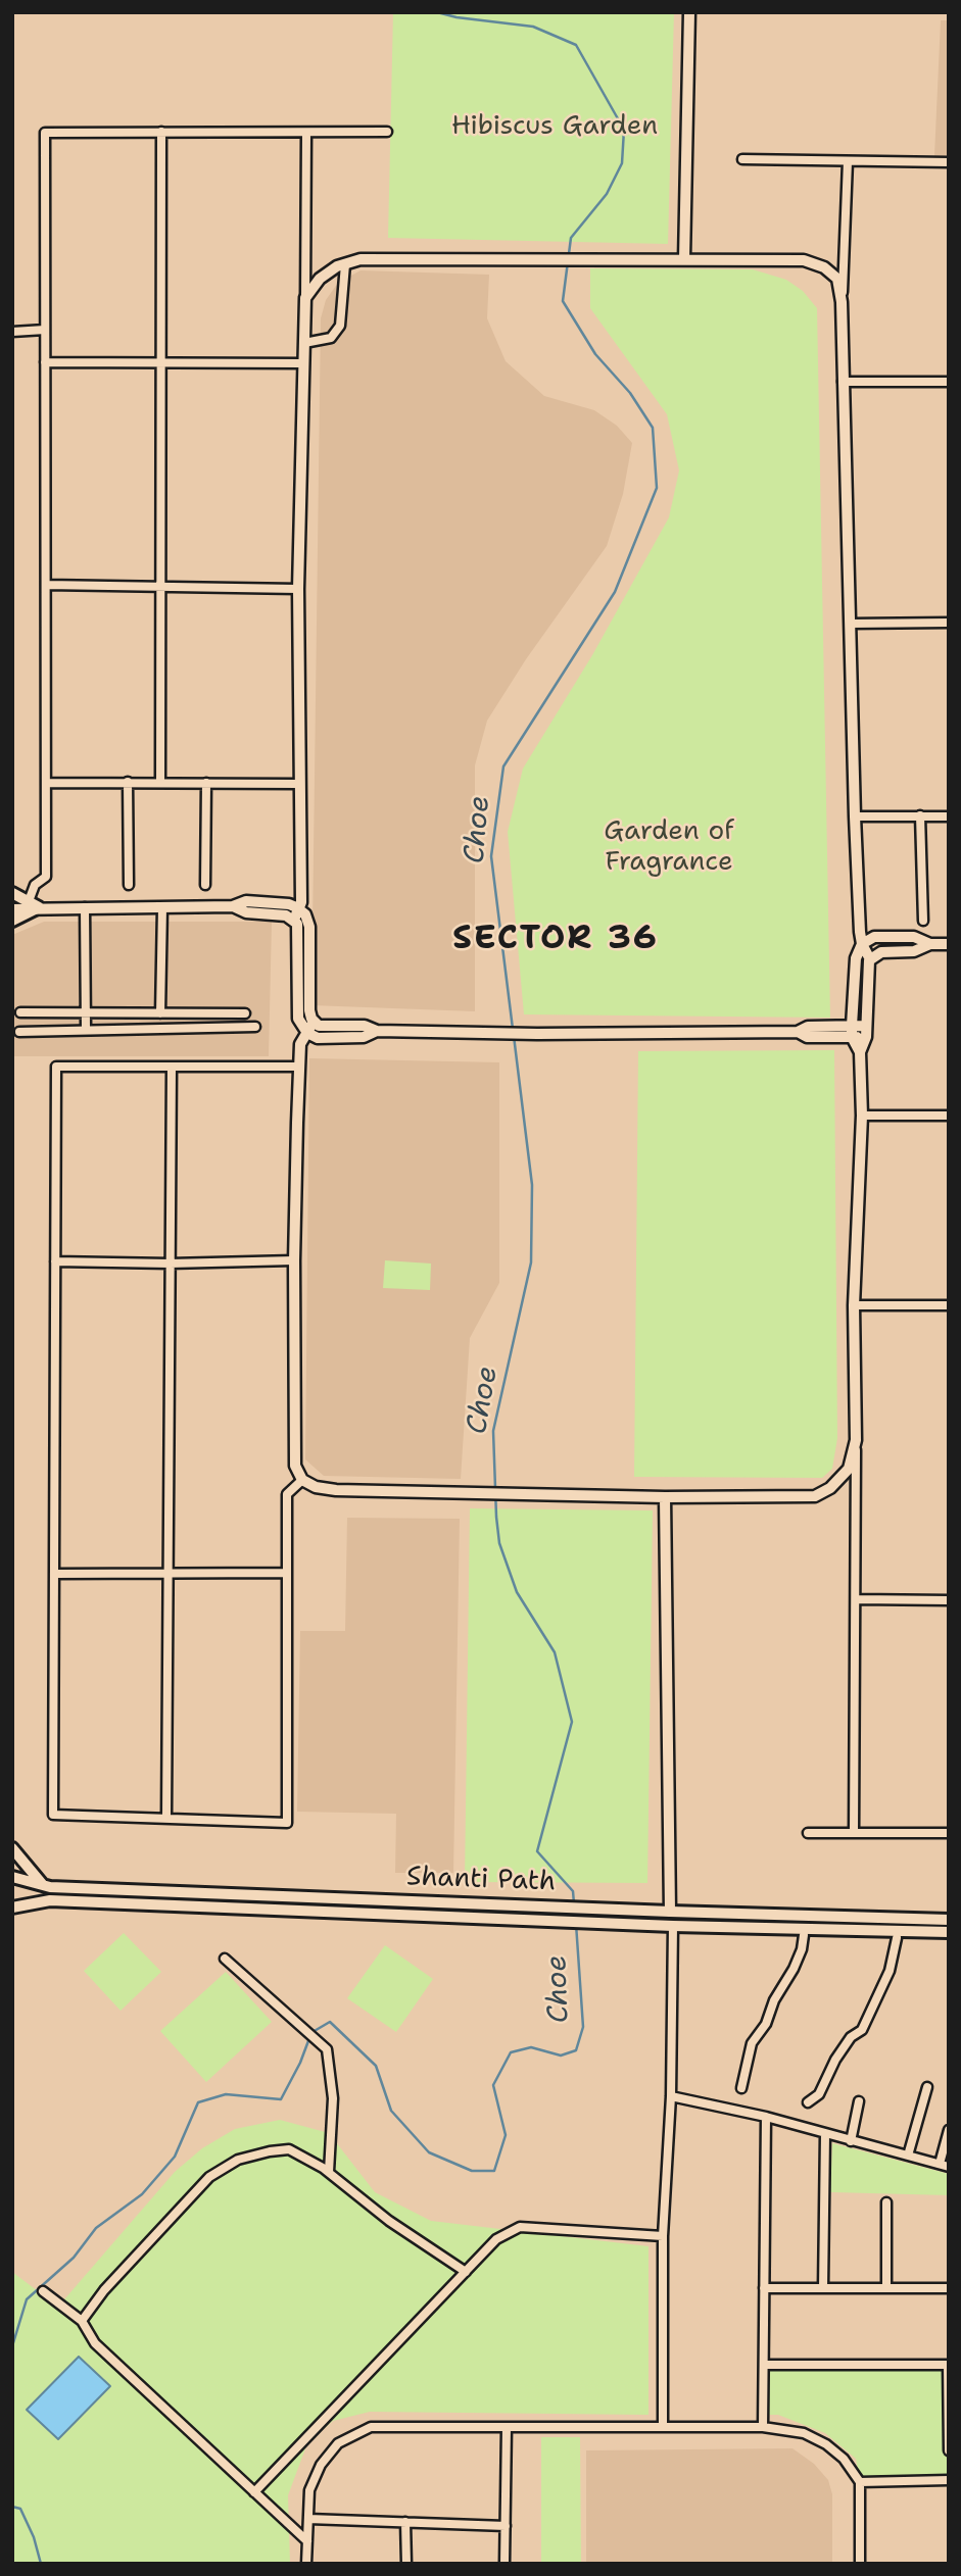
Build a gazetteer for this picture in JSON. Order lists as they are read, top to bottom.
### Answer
{
  "streets": {
    "main road": ["Shanti Path"]
  },
  "districts": ["SECTOR 36"],
  "water": ["Choe"],
  "parks": ["Hibiscus Garden", "Garden of Fragrance"]
}
